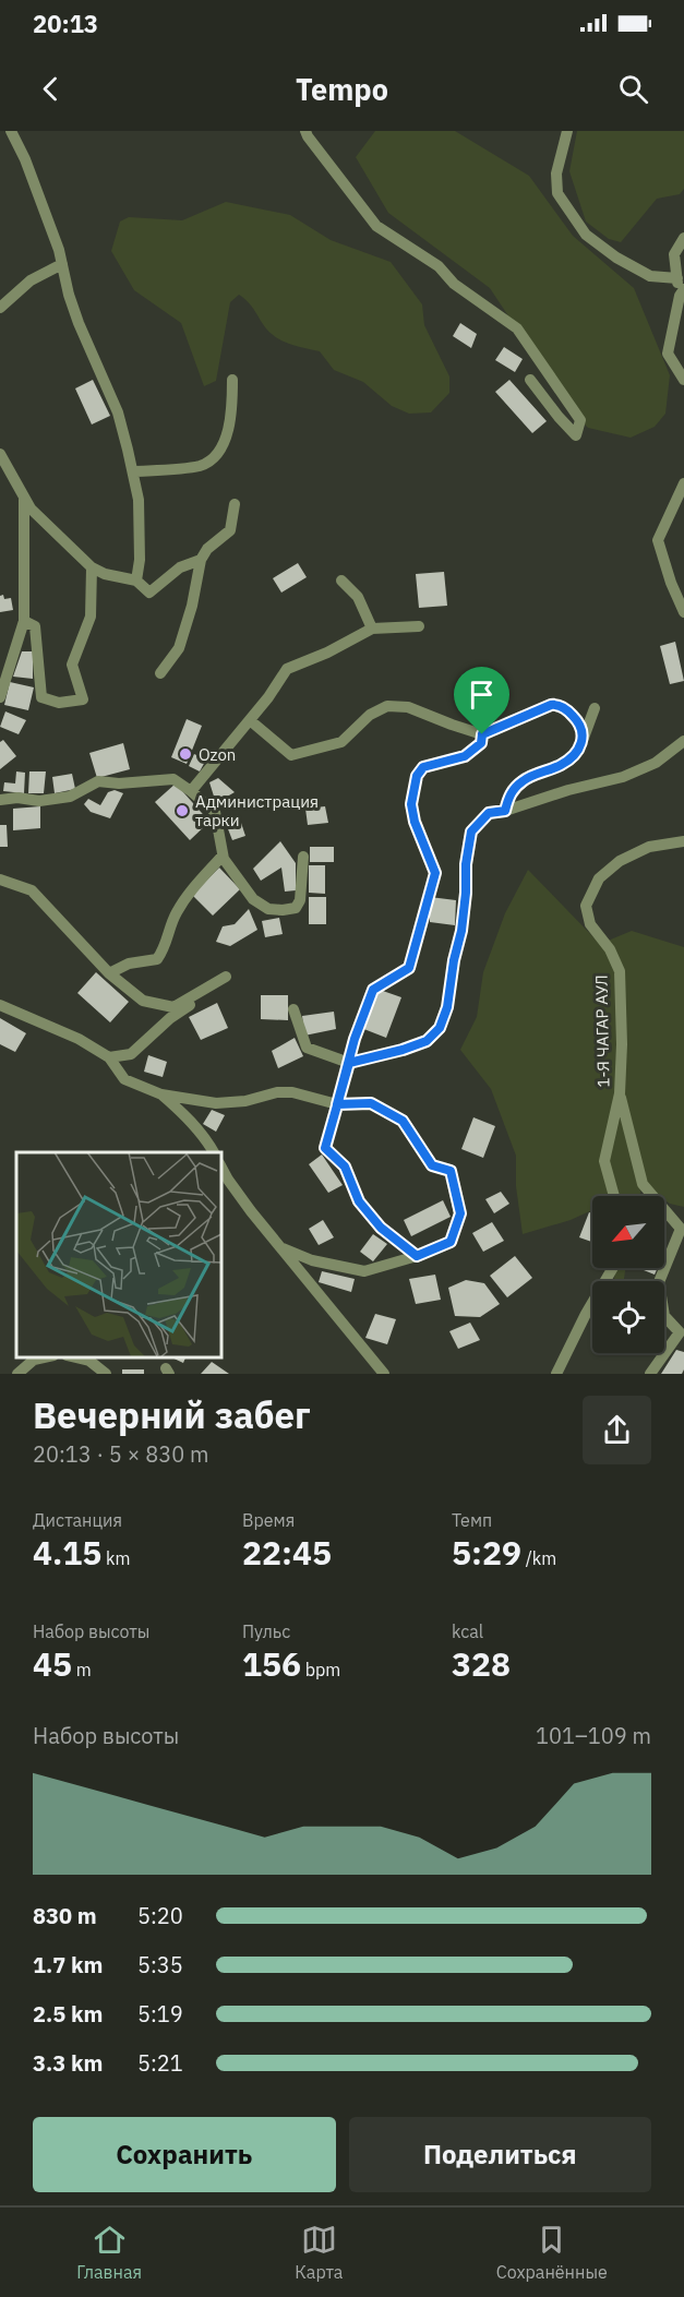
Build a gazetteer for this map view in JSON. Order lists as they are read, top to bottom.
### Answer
{
  "streets": {
    "street": ["1-Я ЧАГАР АУЛ"]
  },
  "places": ["Ozon", "Администрация тарки"],
  "north": "bottom left",
  "page": {
    "status": "20:13",
    "header": "Tempo",
    "heading": ["Вечерний забег", "20:13 · 5 × 830 m"],
    "stats": [
      ["Дистанция", "4.15 km"],
      ["Время", "22:45"],
      ["Темп", "5:29 /km"],
      ["Набор высоты", "45 m"],
      ["Пульс", "156 bpm"],
      ["kcal", "328"]
    ],
    "chart": ["Набор высоты", "101–109 m"],
    "list": [
      {
        "name": "830 m",
        "note": "5:20"
      },
      {
        "name": "1.7 km",
        "note": "5:35"
      },
      {
        "name": "2.5 km",
        "note": "5:19"
      },
      {
        "name": "3.3 km",
        "note": "5:21"
      }
    ],
    "buttons": ["Сохранить", "Поделиться"],
    "tabs": ["Главная", "Карта", "Сохранённые"]
  }
}
